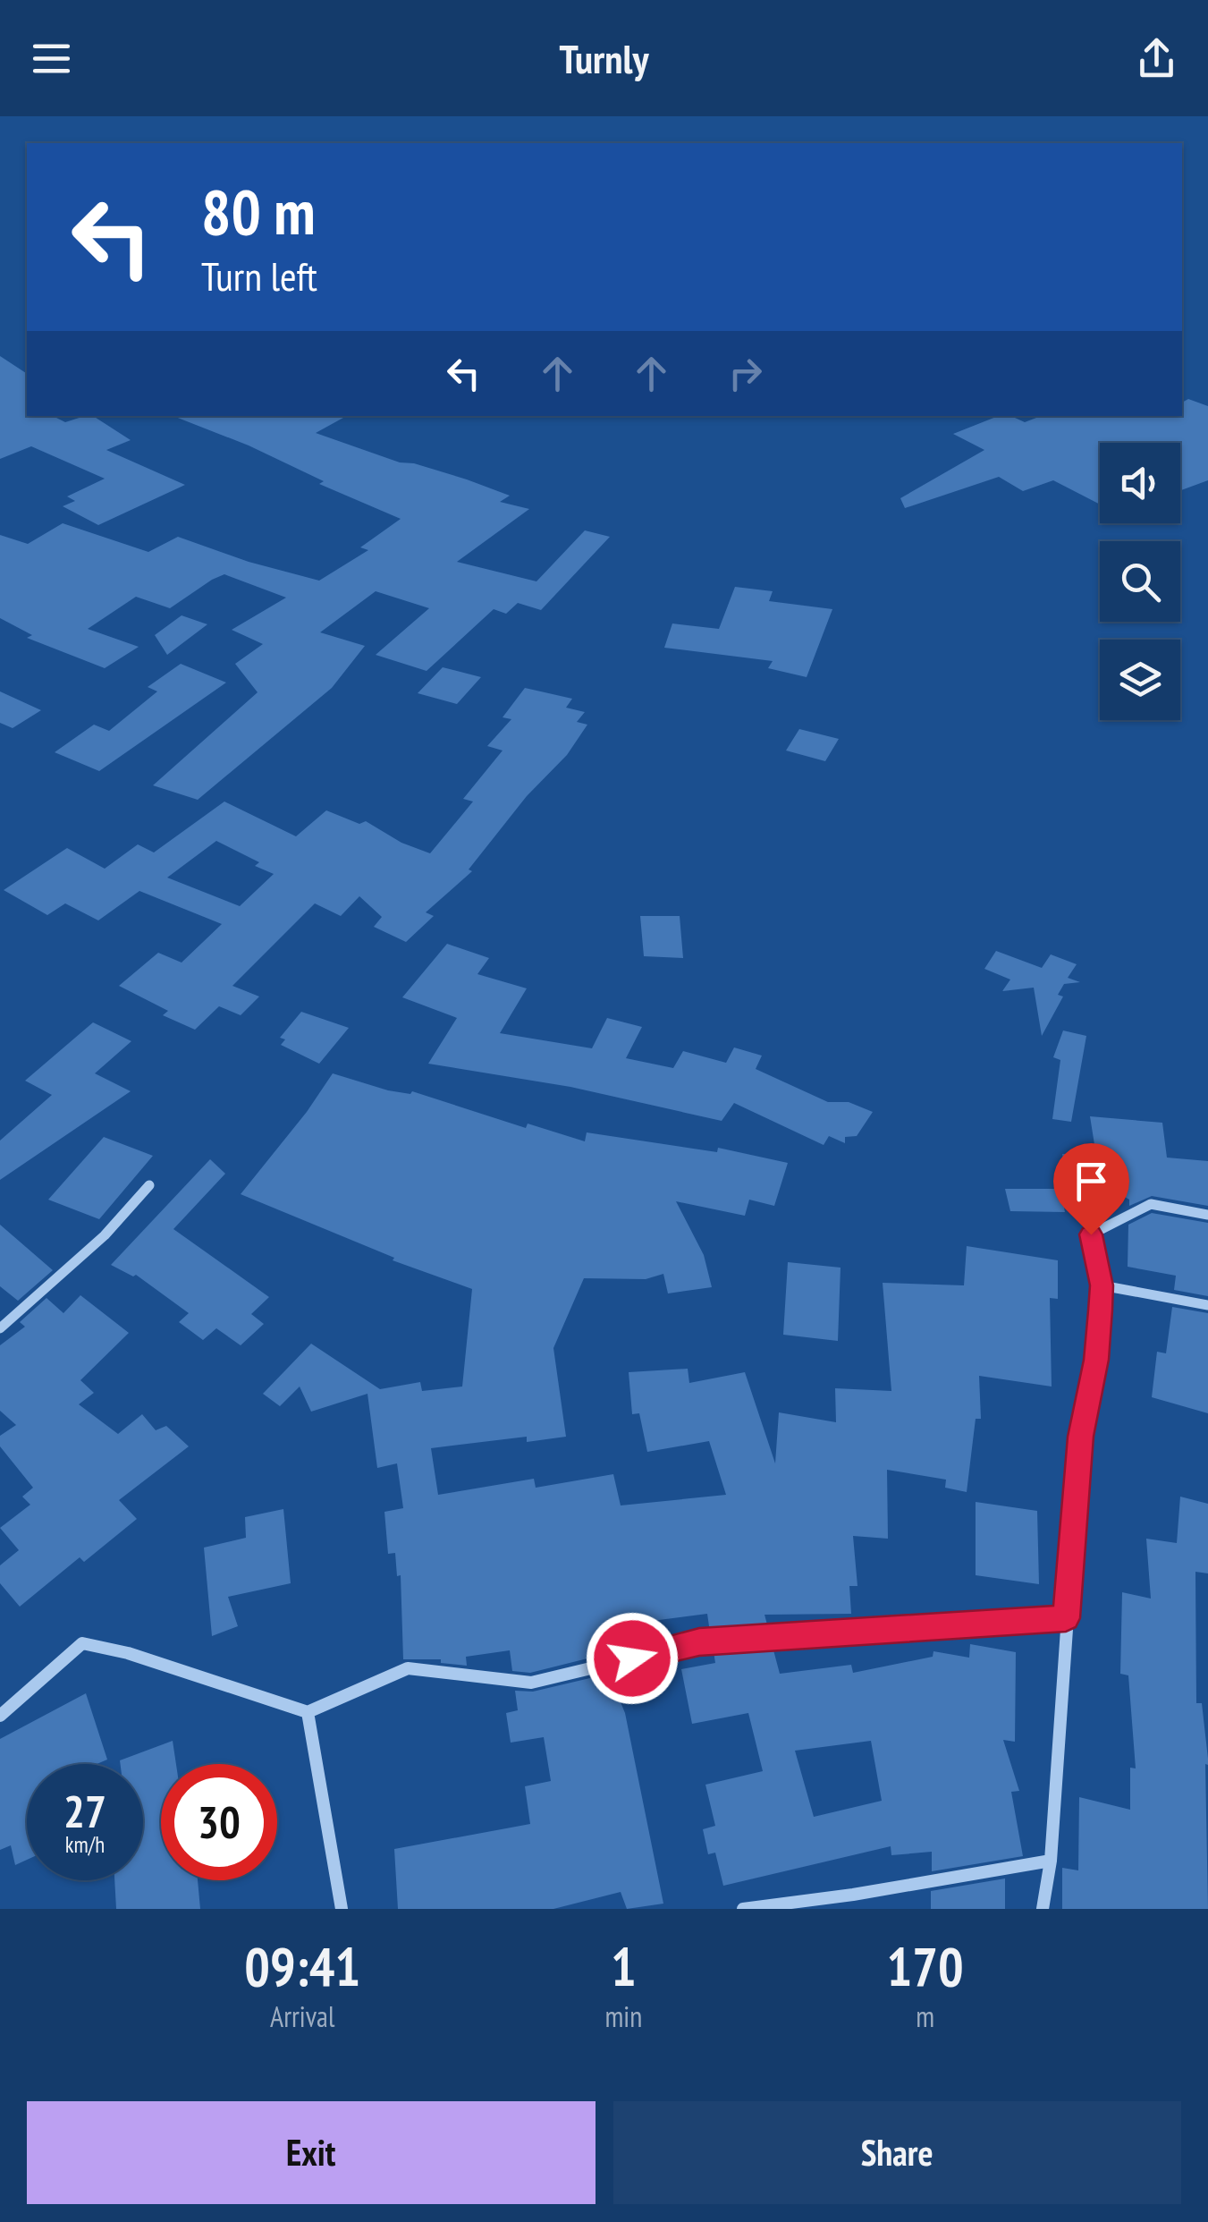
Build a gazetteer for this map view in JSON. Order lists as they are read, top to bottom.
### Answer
{
  "page": {
    "header": "Turnly",
    "turn": ["80 m", "Turn left"],
    "speed": "27 km/h",
    "limit": "30",
    "eta": [
      "09:41",
      "Arrival",
      "1",
      "min",
      "170",
      "m"
    ],
    "buttons": ["Exit", "Share"]
  }
}
